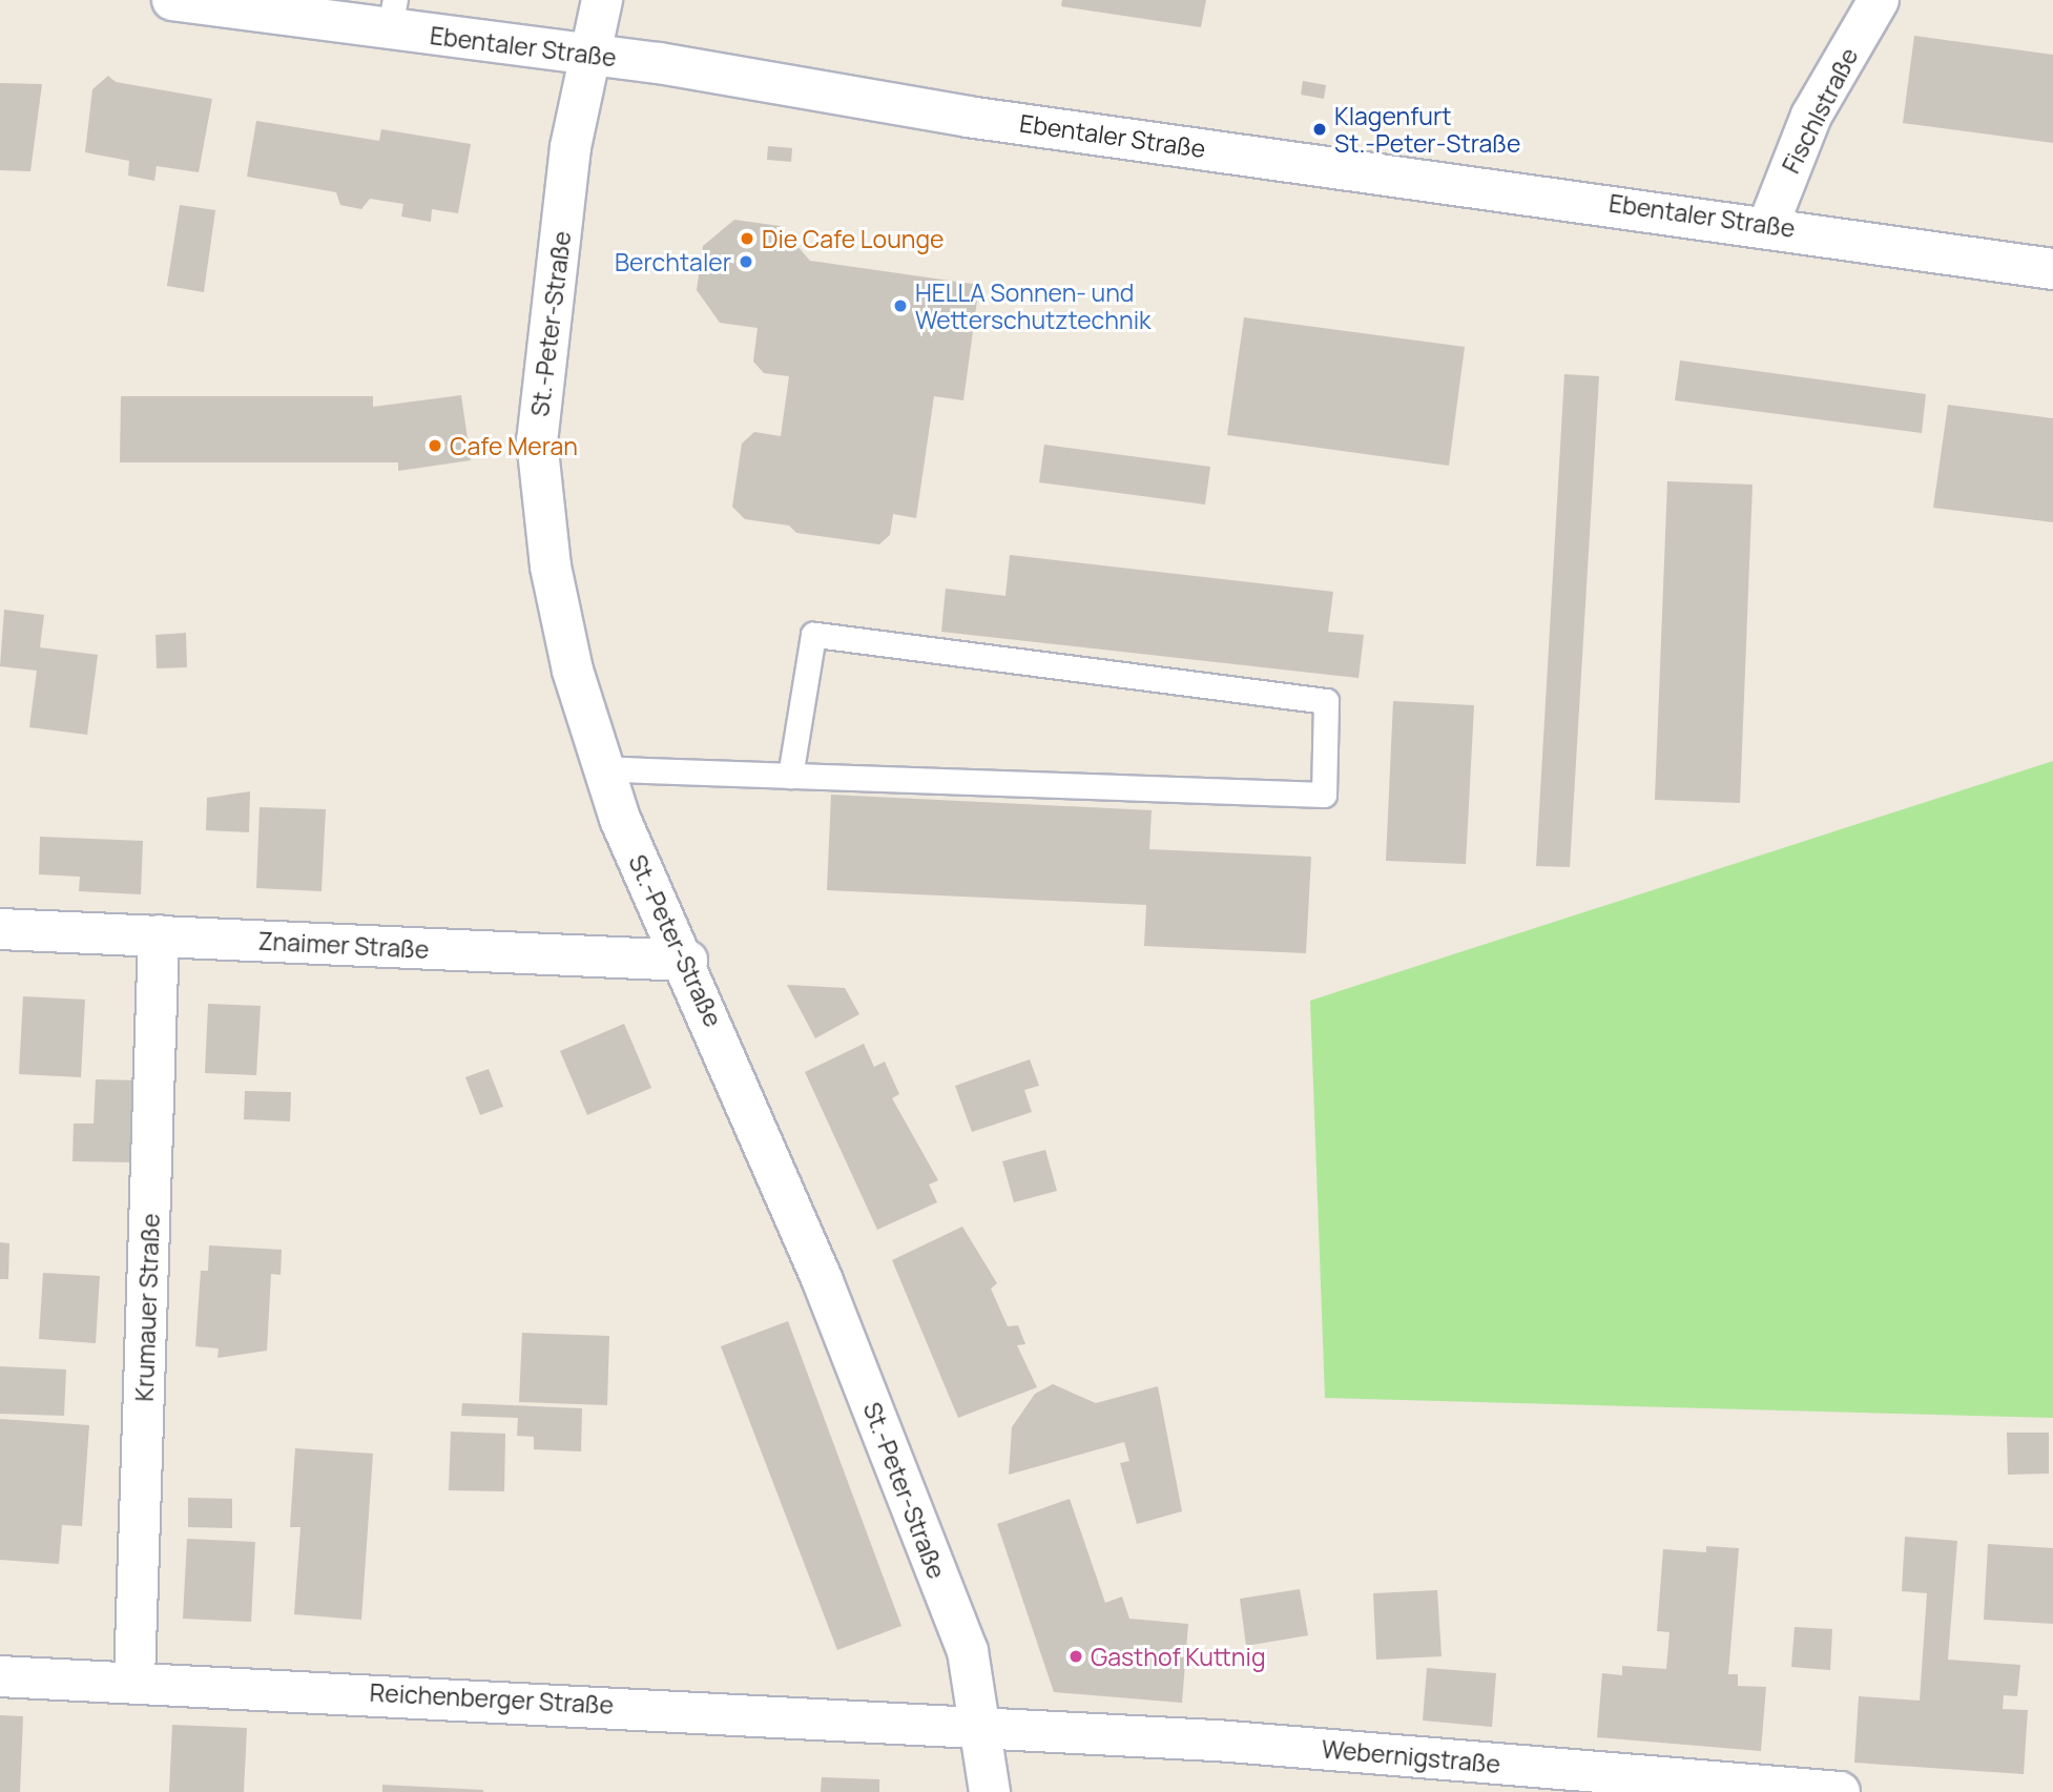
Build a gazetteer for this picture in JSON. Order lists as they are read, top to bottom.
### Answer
{
  "streets": {
    "street": [
      "Ebentaler Straße",
      "Fischlstraße",
      "St.-Peter-Straße",
      "Znaimer Straße",
      "Krumauer Straße",
      "Reichenberger Straße",
      "Webernigstraße"
    ]
  },
  "crossings": [
    ["Ebentaler Straße", "Fischlstraße"],
    ["Ebentaler Straße", "St.-Peter-Straße"],
    ["St.-Peter-Straße", "Znaimer Straße"],
    ["St.-Peter-Straße", "Reichenberger Straße"],
    ["St.-Peter-Straße", "Webernigstraße"],
    ["Znaimer Straße", "Krumauer Straße"],
    ["Krumauer Straße", "Reichenberger Straße"],
    ["Reichenberger Straße", "Webernigstraße"]
  ],
  "places": [
    "Klagenfurt St.-Peter-Straße",
    "Die Cafe Lounge",
    "Berchtaler",
    "HELLA Sonnen- und Wetterschutztechnik",
    "Cafe Meran",
    "Gasthof Kuttnig"
  ]
}
